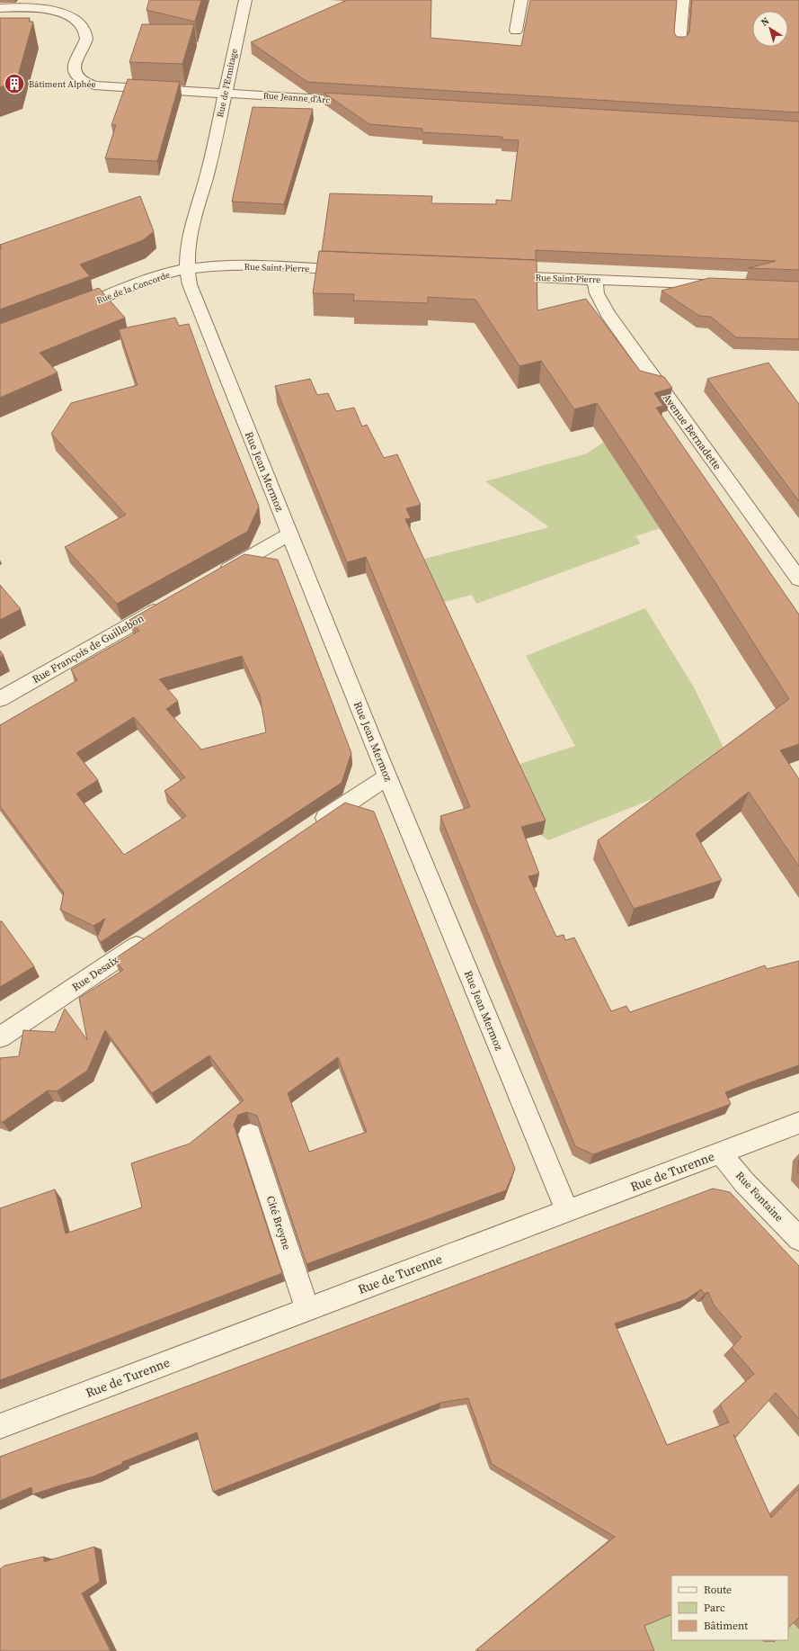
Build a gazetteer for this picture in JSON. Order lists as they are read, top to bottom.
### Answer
{
  "streets": {
    "street": [
      "Rue de l'Ermitage",
      "Rue Jeanne d'Arc",
      "Rue Saint-Pierre",
      "Rue de la Concorde",
      "Avenue Bernadette",
      "Rue Jean Mermoz",
      "Rue François de Guillebon",
      "Rue Desaix",
      "Rue de Turenne",
      "Rue Fontaine",
      "Cité Breyne"
    ]
  },
  "crossings": [
    ["Rue de l'Ermitage", "Rue Jeanne d'Arc"],
    ["Rue de l'Ermitage", "Rue Saint-Pierre"],
    ["Rue de l'Ermitage", "Rue de la Concorde"],
    ["Rue de l'Ermitage", "Rue Jean Mermoz"],
    ["Rue Saint-Pierre", "Rue de la Concorde"],
    ["Rue Saint-Pierre", "Avenue Bernadette"],
    ["Rue Saint-Pierre", "Rue Jean Mermoz"],
    ["Rue de la Concorde", "Rue Jean Mermoz"],
    ["Rue Jean Mermoz", "Rue de Turenne"],
    ["Rue de Turenne", "Rue Fontaine"],
    ["Rue de Turenne", "Cité Breyne"]
  ],
  "places": {
    "building": ["Bâtiment Alphée"]
  },
  "legend": ["Route", "Parc", "Bâtiment"],
  "north": "top left"
}
